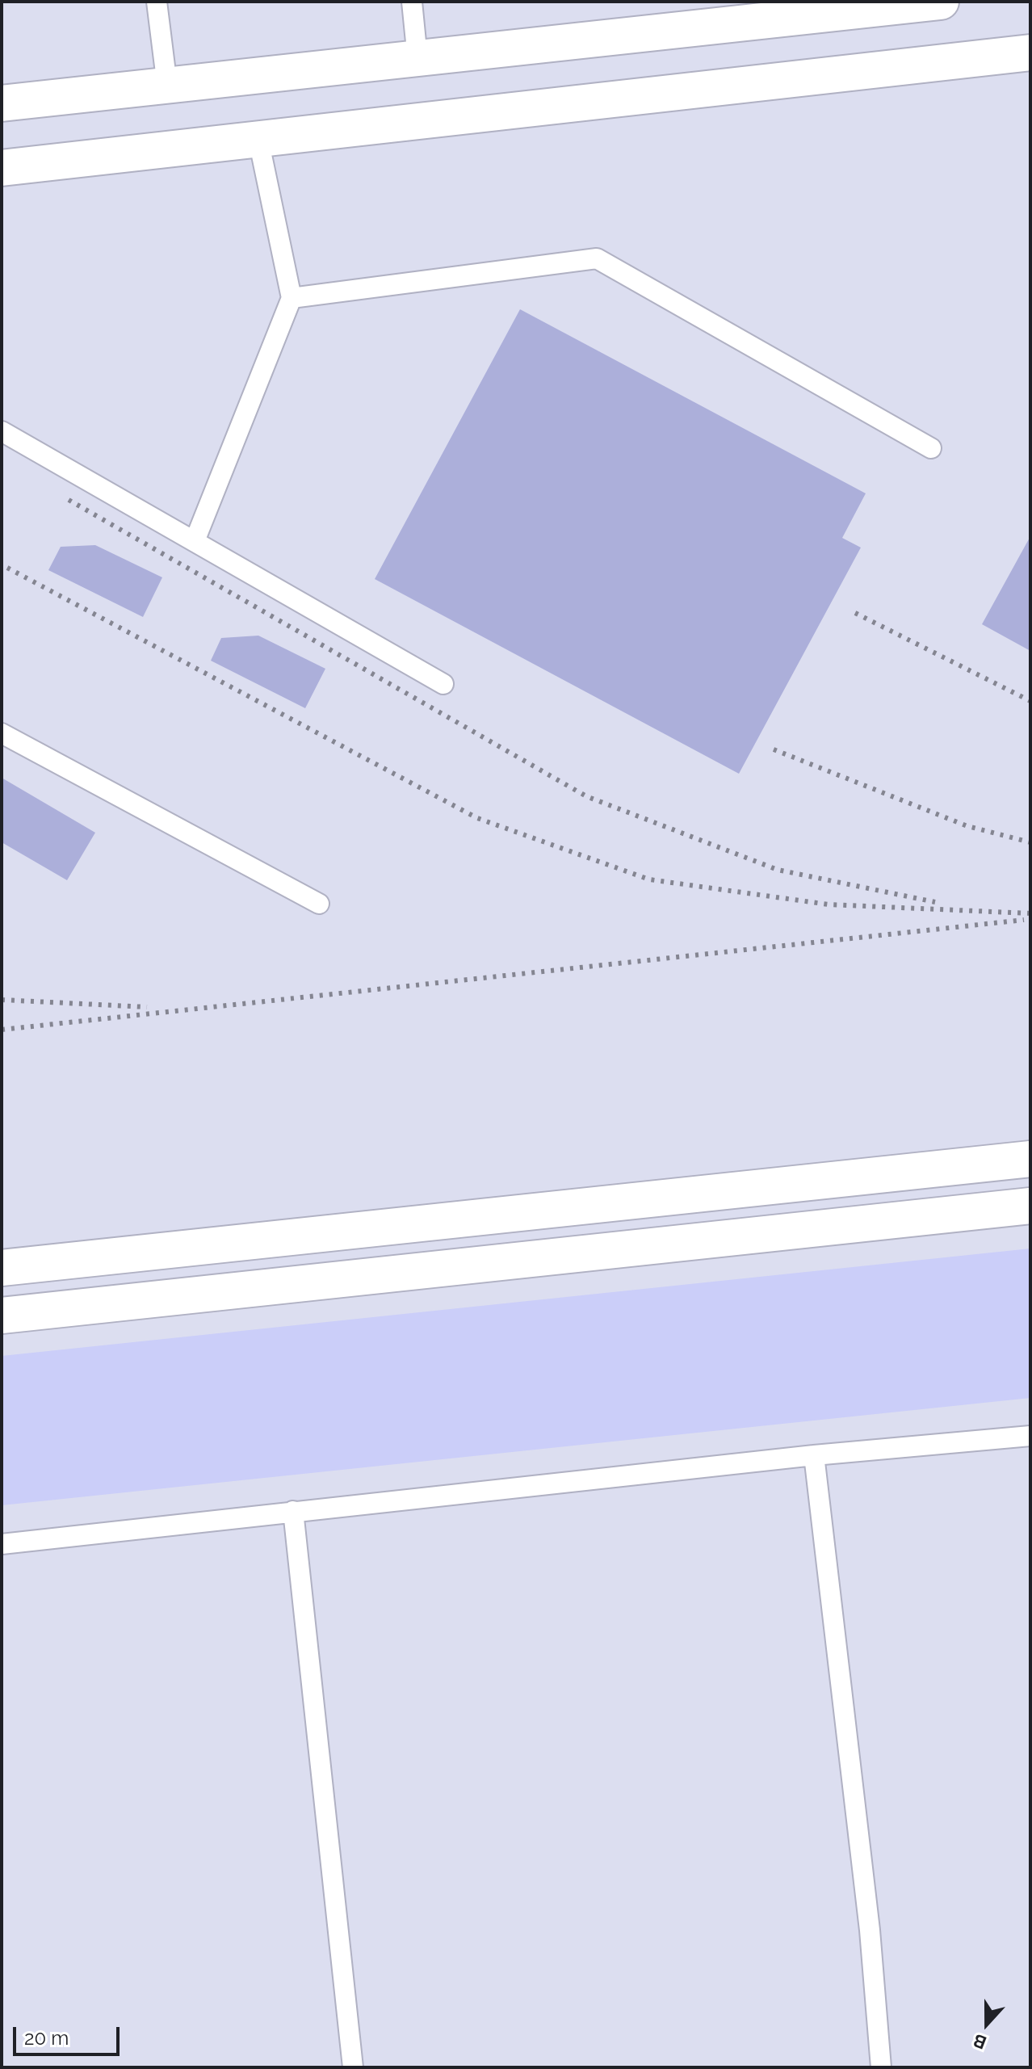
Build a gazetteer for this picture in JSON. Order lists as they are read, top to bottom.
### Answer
{
  "scale_bar": "20 m",
  "north": "bottom"
}
